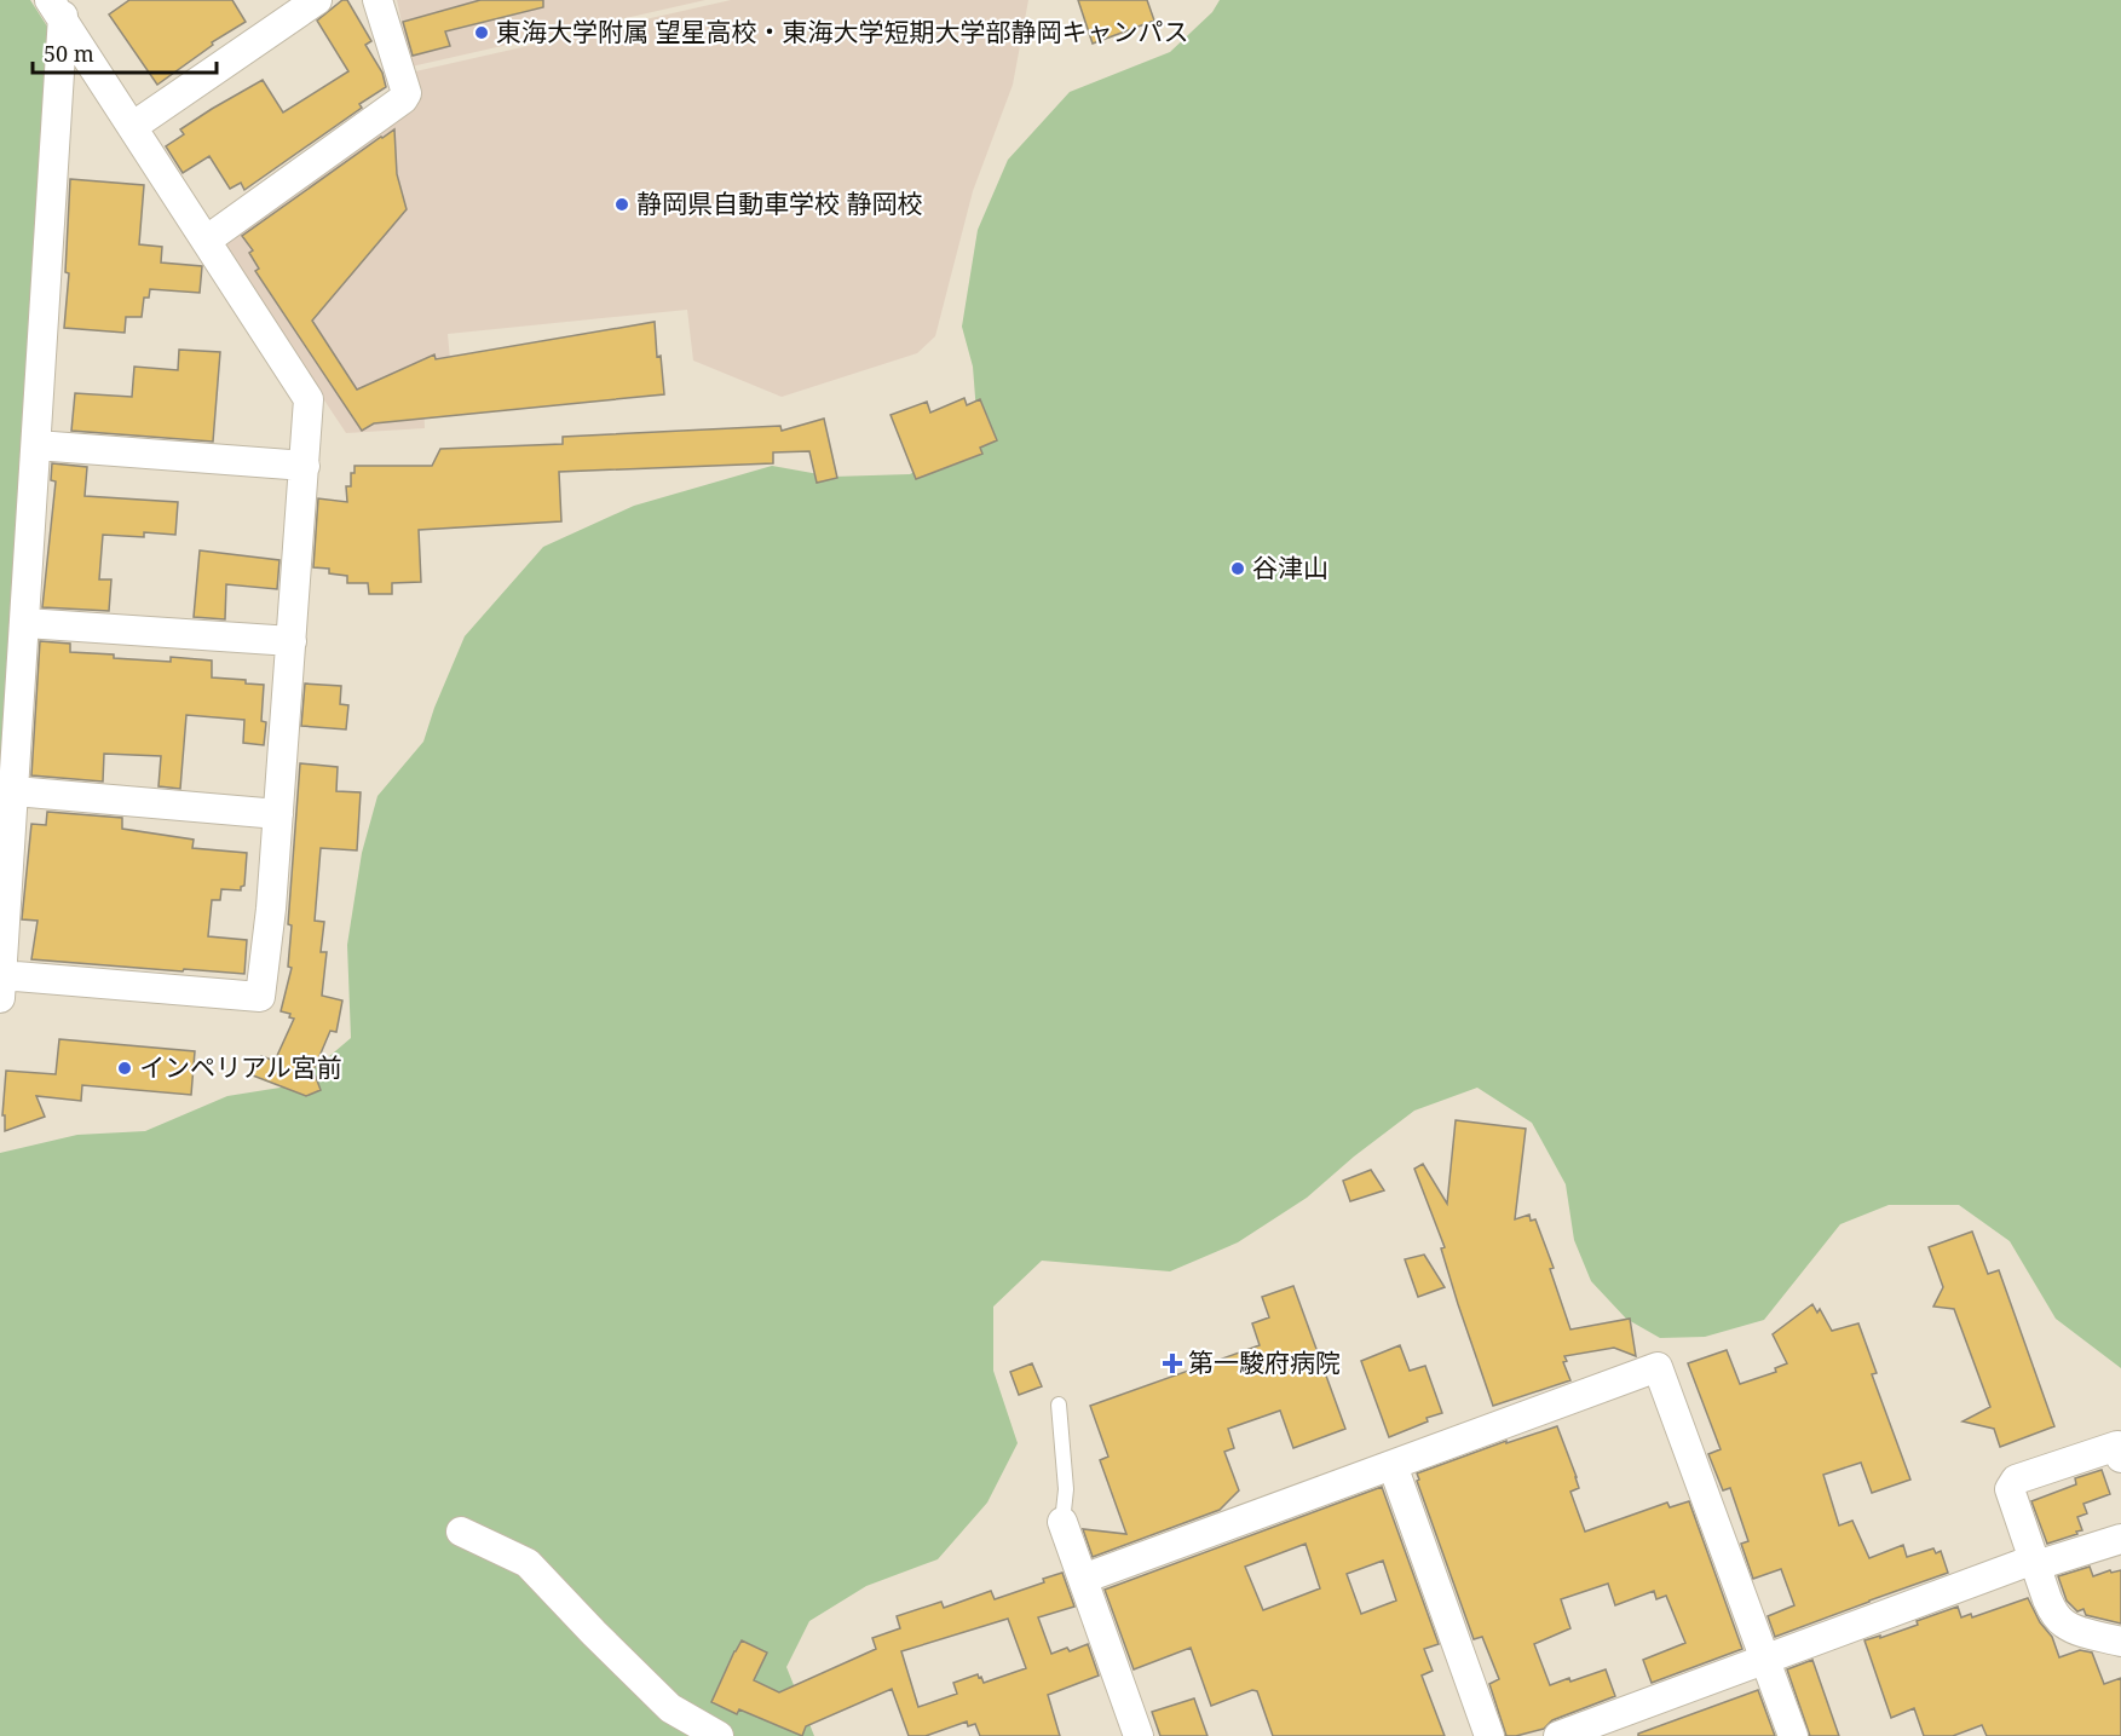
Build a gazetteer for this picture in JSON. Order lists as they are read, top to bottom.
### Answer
{
  "places": {
    "other": [
      "東海大学附属 望星高校・東海大学短期大学部静岡キャンパス",
      "静岡県自動車学校 静岡校",
      "谷津山",
      "インペリアル宮前"
    ],
    "health": ["第一駿府病院"]
  },
  "scale_bar": "50 m"
}
